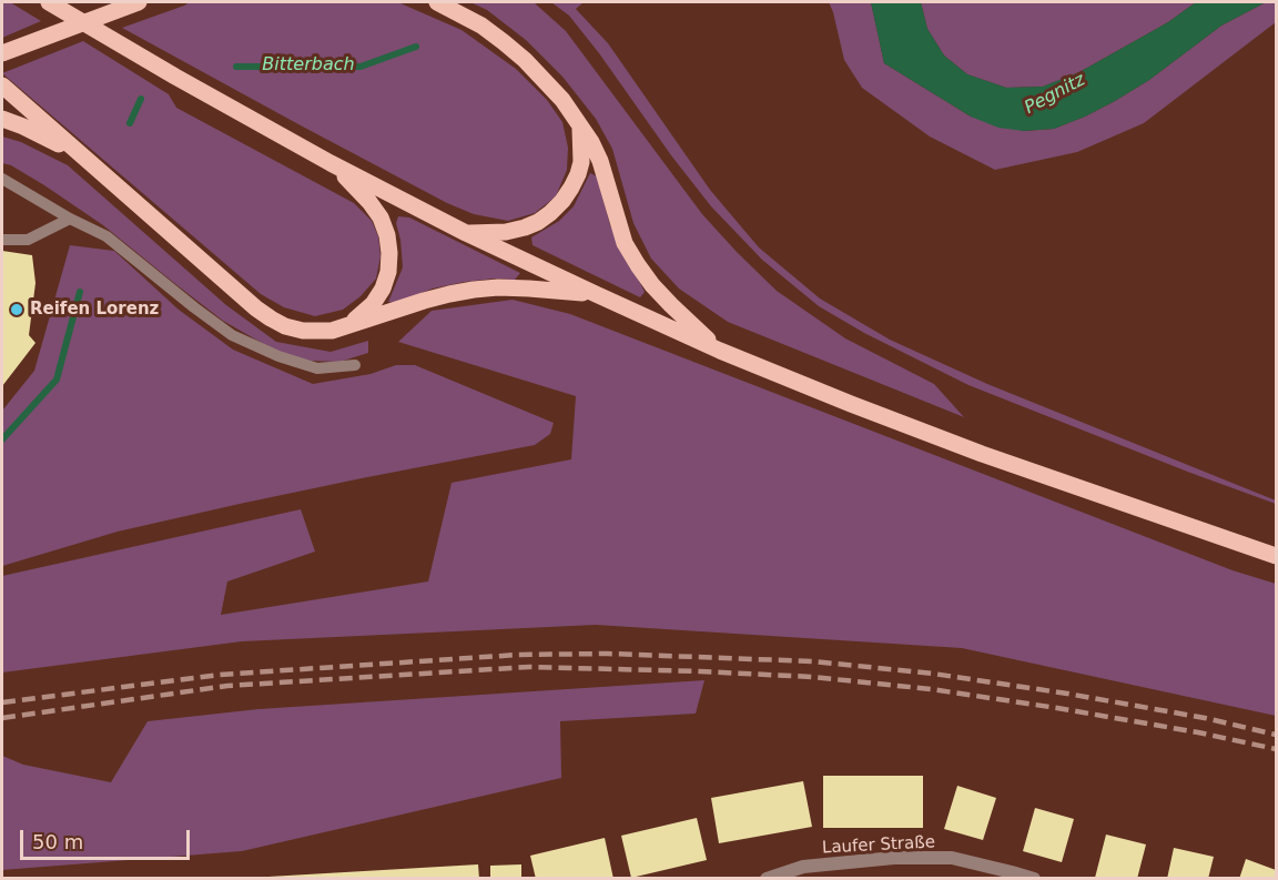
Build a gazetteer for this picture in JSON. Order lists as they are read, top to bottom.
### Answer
{
  "streets": {
    "street": ["Laufer Straße"]
  },
  "water": ["Bitterbach", "Pegnitz"],
  "places": ["Reifen Lorenz"],
  "scale_bar": "50 m"
}
